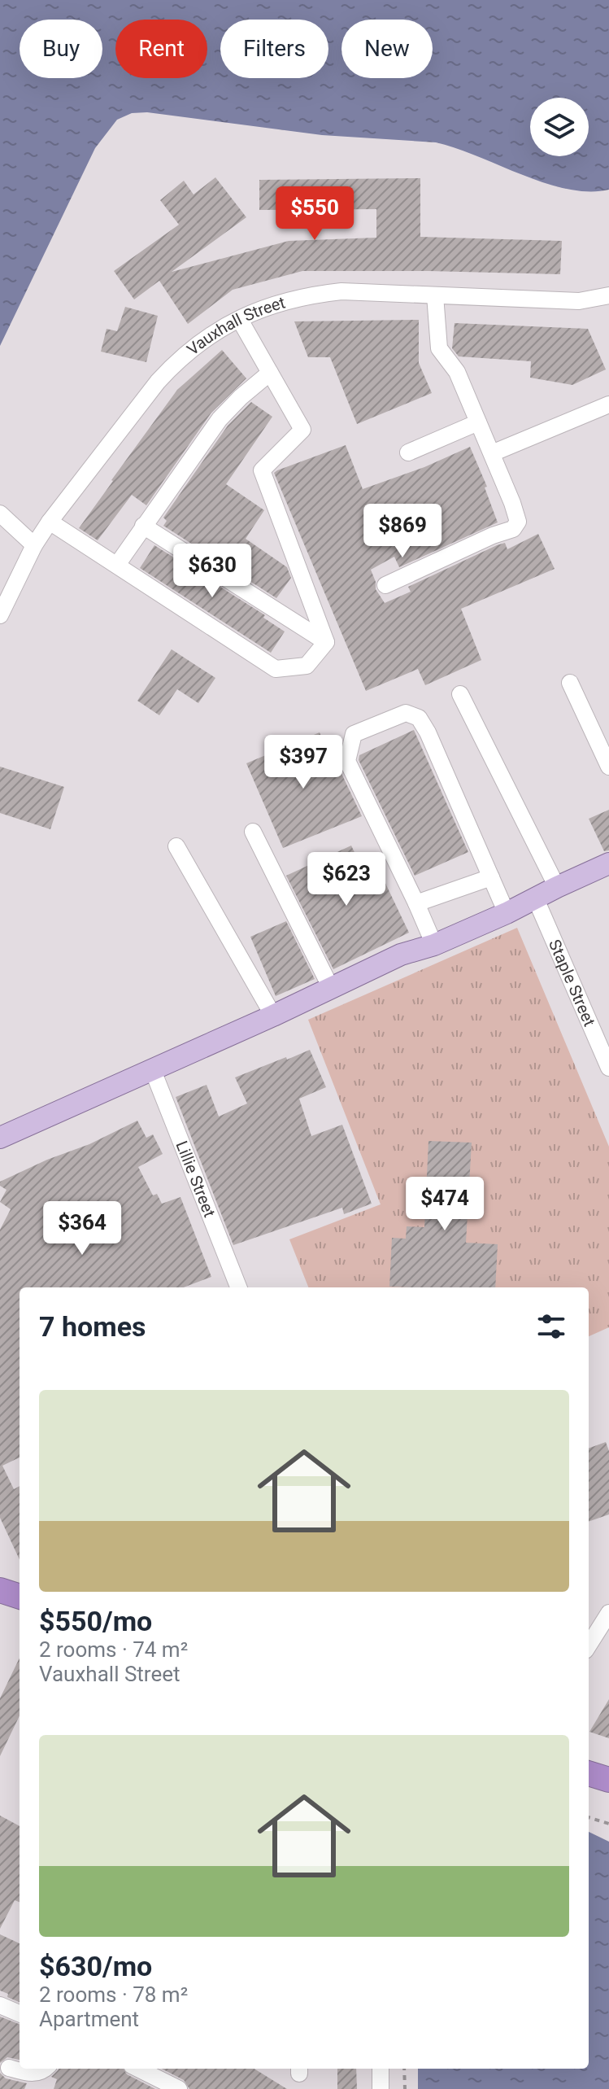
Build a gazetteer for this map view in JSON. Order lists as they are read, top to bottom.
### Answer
{
  "streets": {
    "street": ["Vauxhall Street", "Staple Street", "Lillie Street"]
  },
  "page": {
    "chip": [
      "Buy",
      "Rent",
      "Filters",
      "New"
    ],
    "price": [
      "$550",
      "$869",
      "$630",
      "$397",
      "$623",
      "$474",
      "$364"
    ],
    "heading": "7 homes",
    "list": [
      {
        "name": "$550/mo",
        "note": "2 rooms · 74 m² · Vauxhall Street"
      },
      {
        "name": "$630/mo",
        "note": "2 rooms · 78 m² · Apartment"
      }
    ]
  }
}
